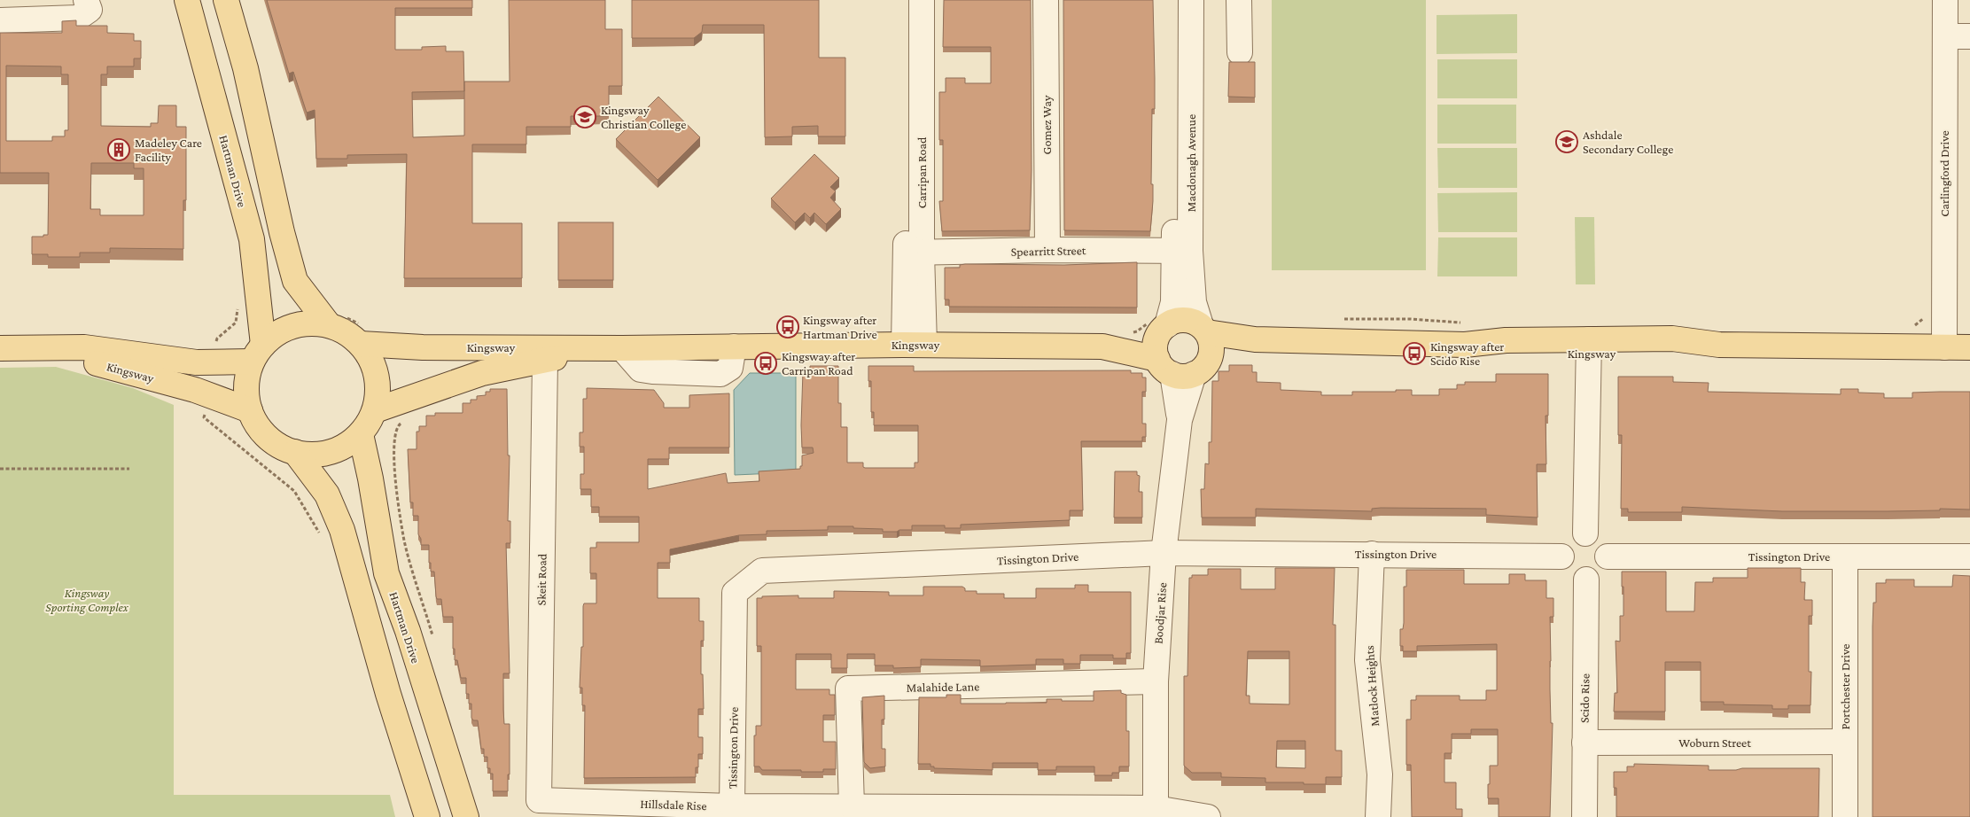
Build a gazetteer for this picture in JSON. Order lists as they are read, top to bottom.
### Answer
{
  "streets": {
    "main road": ["Hartman Drive", "Kingsway"],
    "street": [
      "Gomez Way",
      "Macdonagh Avenue",
      "Carripan Road",
      "Carlingford Drive",
      "Spearritt Street",
      "Tissington Drive",
      "Skeit Road",
      "Boodjar Rise",
      "Matlock Heights",
      "Malahide Lane",
      "Portchester Drive",
      "Scido Rise",
      "Woburn Street",
      "Hillsdale Rise"
    ]
  },
  "crossings": [
    ["Gomez Way", "Spearritt Street"],
    ["Macdonagh Avenue", "Spearritt Street"],
    ["Macdonagh Avenue", "Kingsway"],
    ["Hartman Drive", "Kingsway"],
    ["Carripan Road", "Spearritt Street"],
    ["Carripan Road", "Kingsway"],
    ["Carlingford Drive", "Kingsway"],
    ["Kingsway", "Skeit Road"],
    ["Kingsway", "Boodjar Rise"],
    ["Tissington Drive", "Boodjar Rise"],
    ["Tissington Drive", "Matlock Heights"],
    ["Tissington Drive", "Portchester Drive"],
    ["Tissington Drive", "Scido Rise"],
    ["Tissington Drive", "Hillsdale Rise"],
    ["Skeit Road", "Hillsdale Rise"],
    ["Boodjar Rise", "Malahide Lane"],
    ["Boodjar Rise", "Hillsdale Rise"],
    ["Malahide Lane", "Hillsdale Rise"],
    ["Portchester Drive", "Woburn Street"],
    ["Scido Rise", "Woburn Street"]
  ],
  "parks": ["Kingsway Sporting Complex"],
  "places": {
    "school or university": ["Kingsway Christian College", "Ashdale Secondary College"],
    "building": ["Madeley Care Facility"],
    "bus stop": ["Kingsway after Hartman Drive", "Kingsway after Scido Rise", "Kingsway after Carripan Road"]
  }
}
